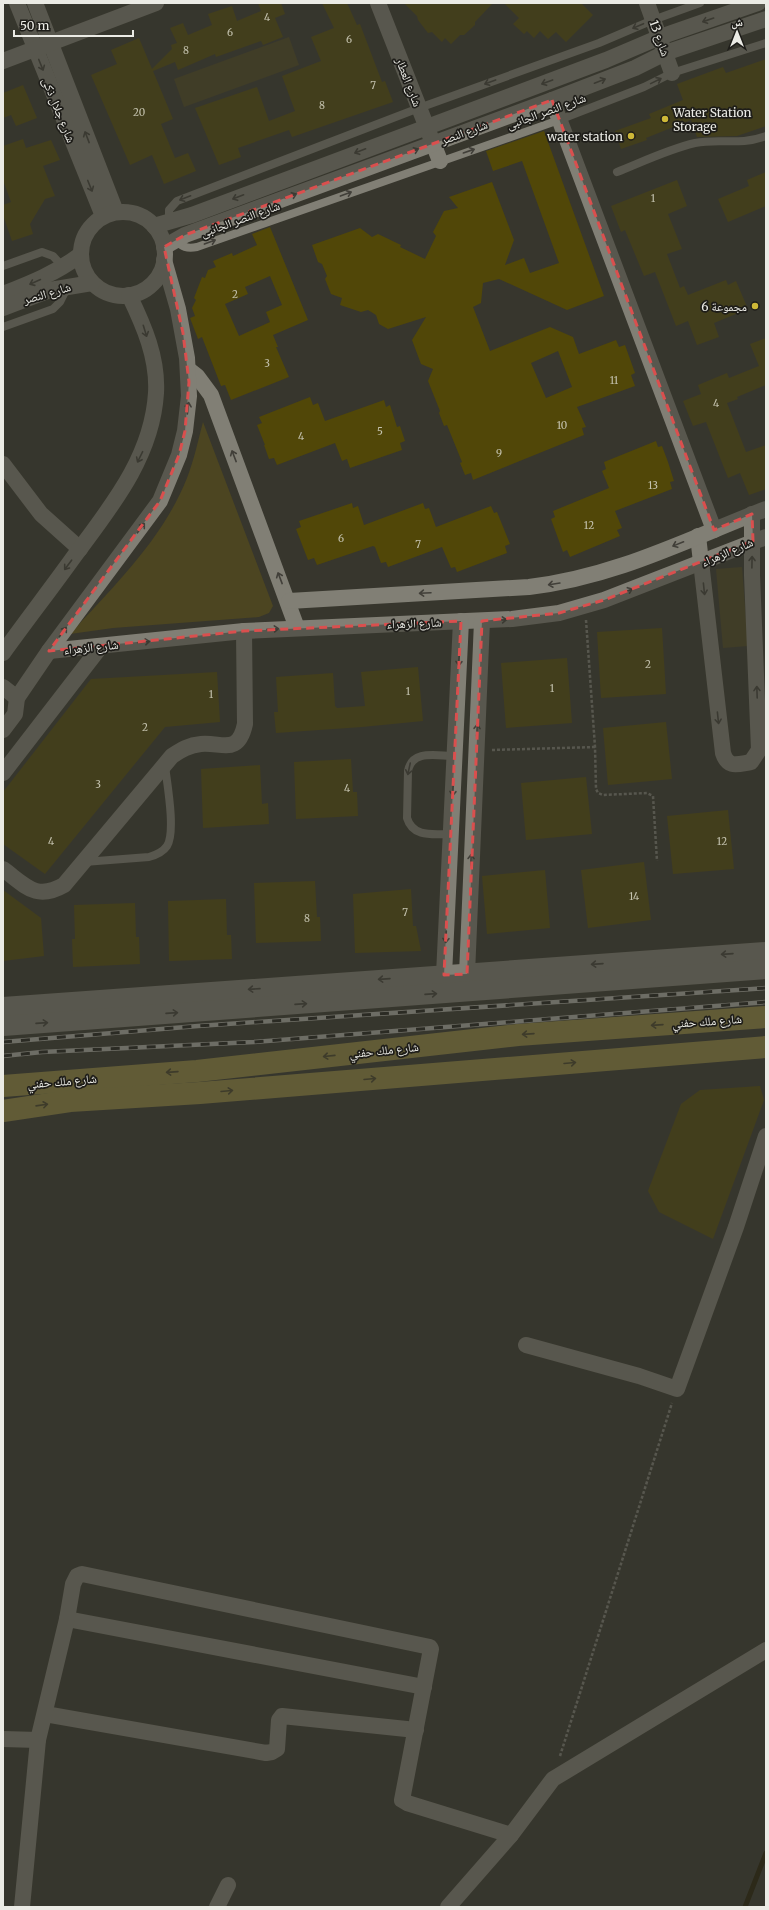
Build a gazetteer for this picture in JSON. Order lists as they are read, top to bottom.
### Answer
{
  "streets": {
    "highway": ["شارع ملك حفني"],
    "street": [
      "شارع 13",
      "شارع العطار",
      "شارع جلال ذكى",
      "شارع النصر",
      "شارع الزهراء"
    ],
    "lane": ["شارع النصر الجانبى"]
  },
  "crossings": [
    ["شارع 13", "شارع النصر الجانبى"],
    ["شارع 13", "شارع النصر"],
    ["شارع العطار", "شارع النصر الجانبى"],
    ["شارع العطار", "شارع النصر"],
    ["شارع جلال ذكى", "شارع النصر الجانبى"],
    ["شارع جلال ذكى", "شارع النصر"],
    ["شارع النصر الجانبى", "شارع النصر"]
  ],
  "places": ["Water Station Storage", "water station", "مجموعة 6"],
  "house_numbers": [
    "4",
    "6",
    "6",
    "8",
    "7",
    "8",
    "20",
    "1",
    "2",
    "3",
    "11",
    "4",
    "10",
    "5",
    "4",
    "9",
    "13",
    "12",
    "6",
    "7",
    "2",
    "1",
    "1",
    "1",
    "2",
    "3",
    "4",
    "4",
    "12",
    "14",
    "7",
    "8"
  ],
  "scale_bar": "50 m",
  "north": "top"
}
